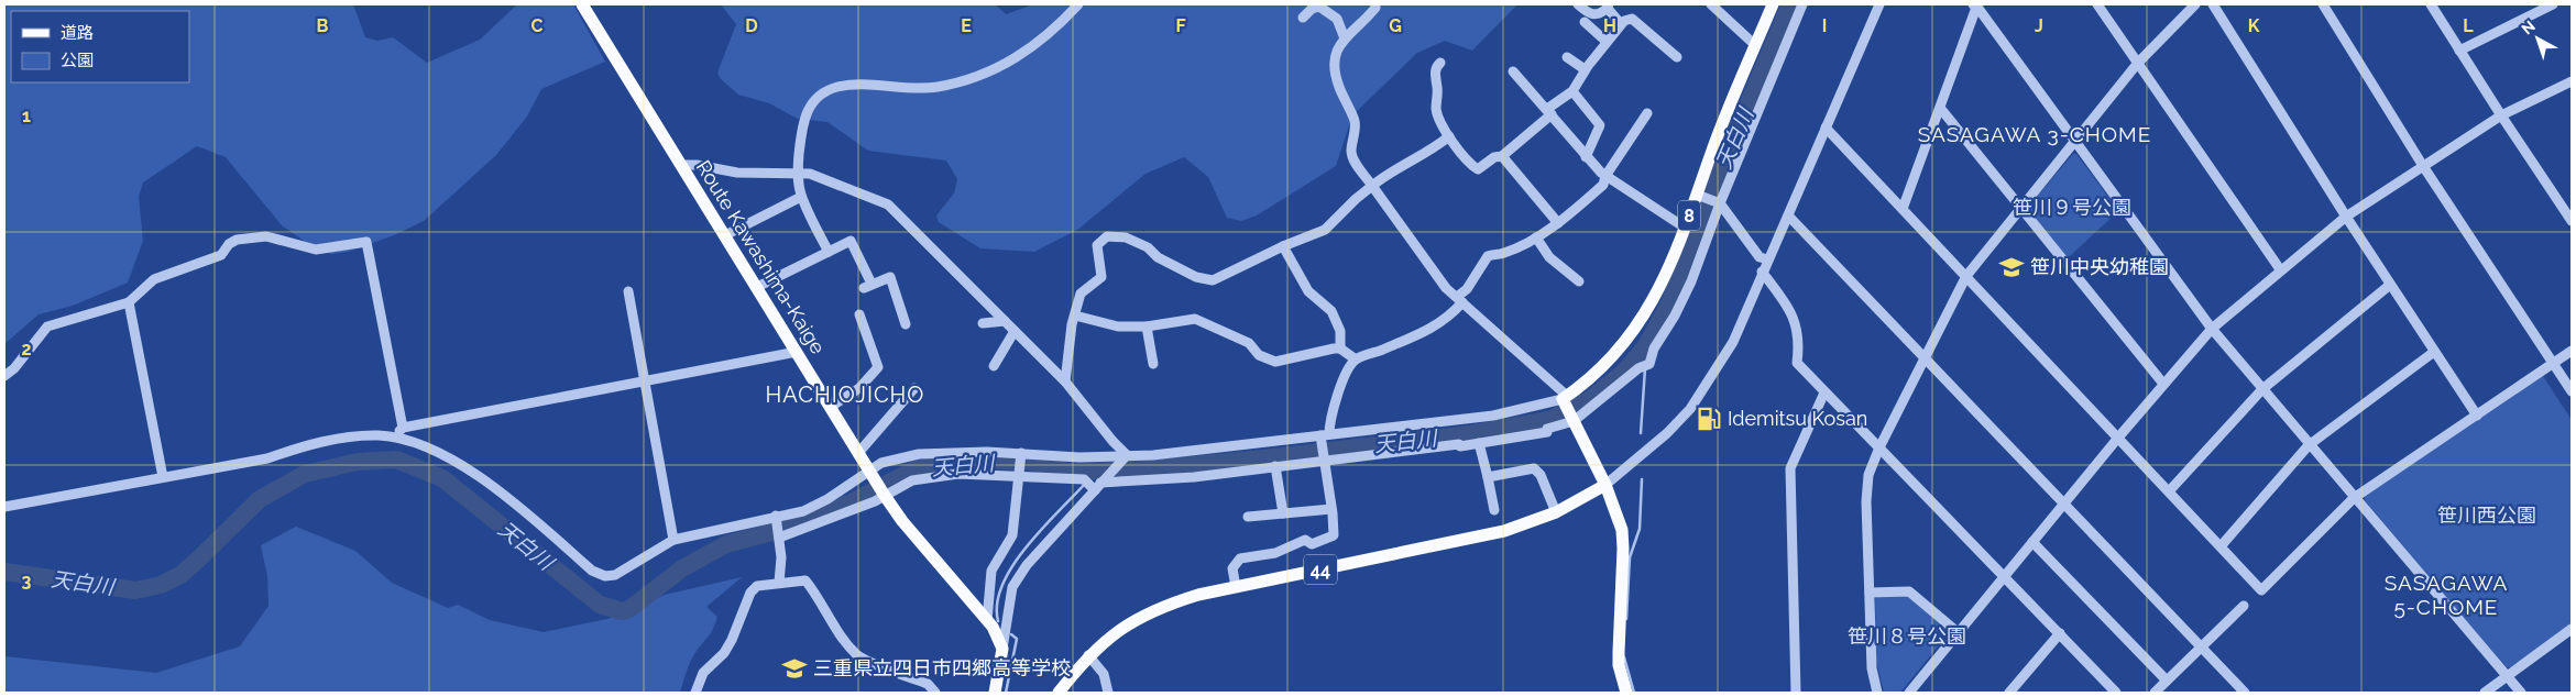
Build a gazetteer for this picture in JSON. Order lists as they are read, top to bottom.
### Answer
{
  "streets": {
    "main road": ["8", "Route Kawashima-Kaige", "44"]
  },
  "districts": ["SASAGAWA 3-CHOME", "HACHIOJICHO", "SASAGAWA 5-CHOME"],
  "water": ["天白川"],
  "parks": ["笹川９号公園", "笹川西公園", "笹川８号公園"],
  "places": {
    "school or university": ["笹川中央幼稚園", "三重県立四日市四郷高等学校"],
    "fuel station": ["Idemitsu Kosan"]
  },
  "legend": ["道路", "公園"],
  "north": "top left",
  "grid": {
    "columns": [
      "B",
      "C",
      "D",
      "E",
      "F",
      "G",
      "H",
      "I",
      "J",
      "K",
      "L"
    ],
    "rows": ["1", "2", "3"]
  }
}
